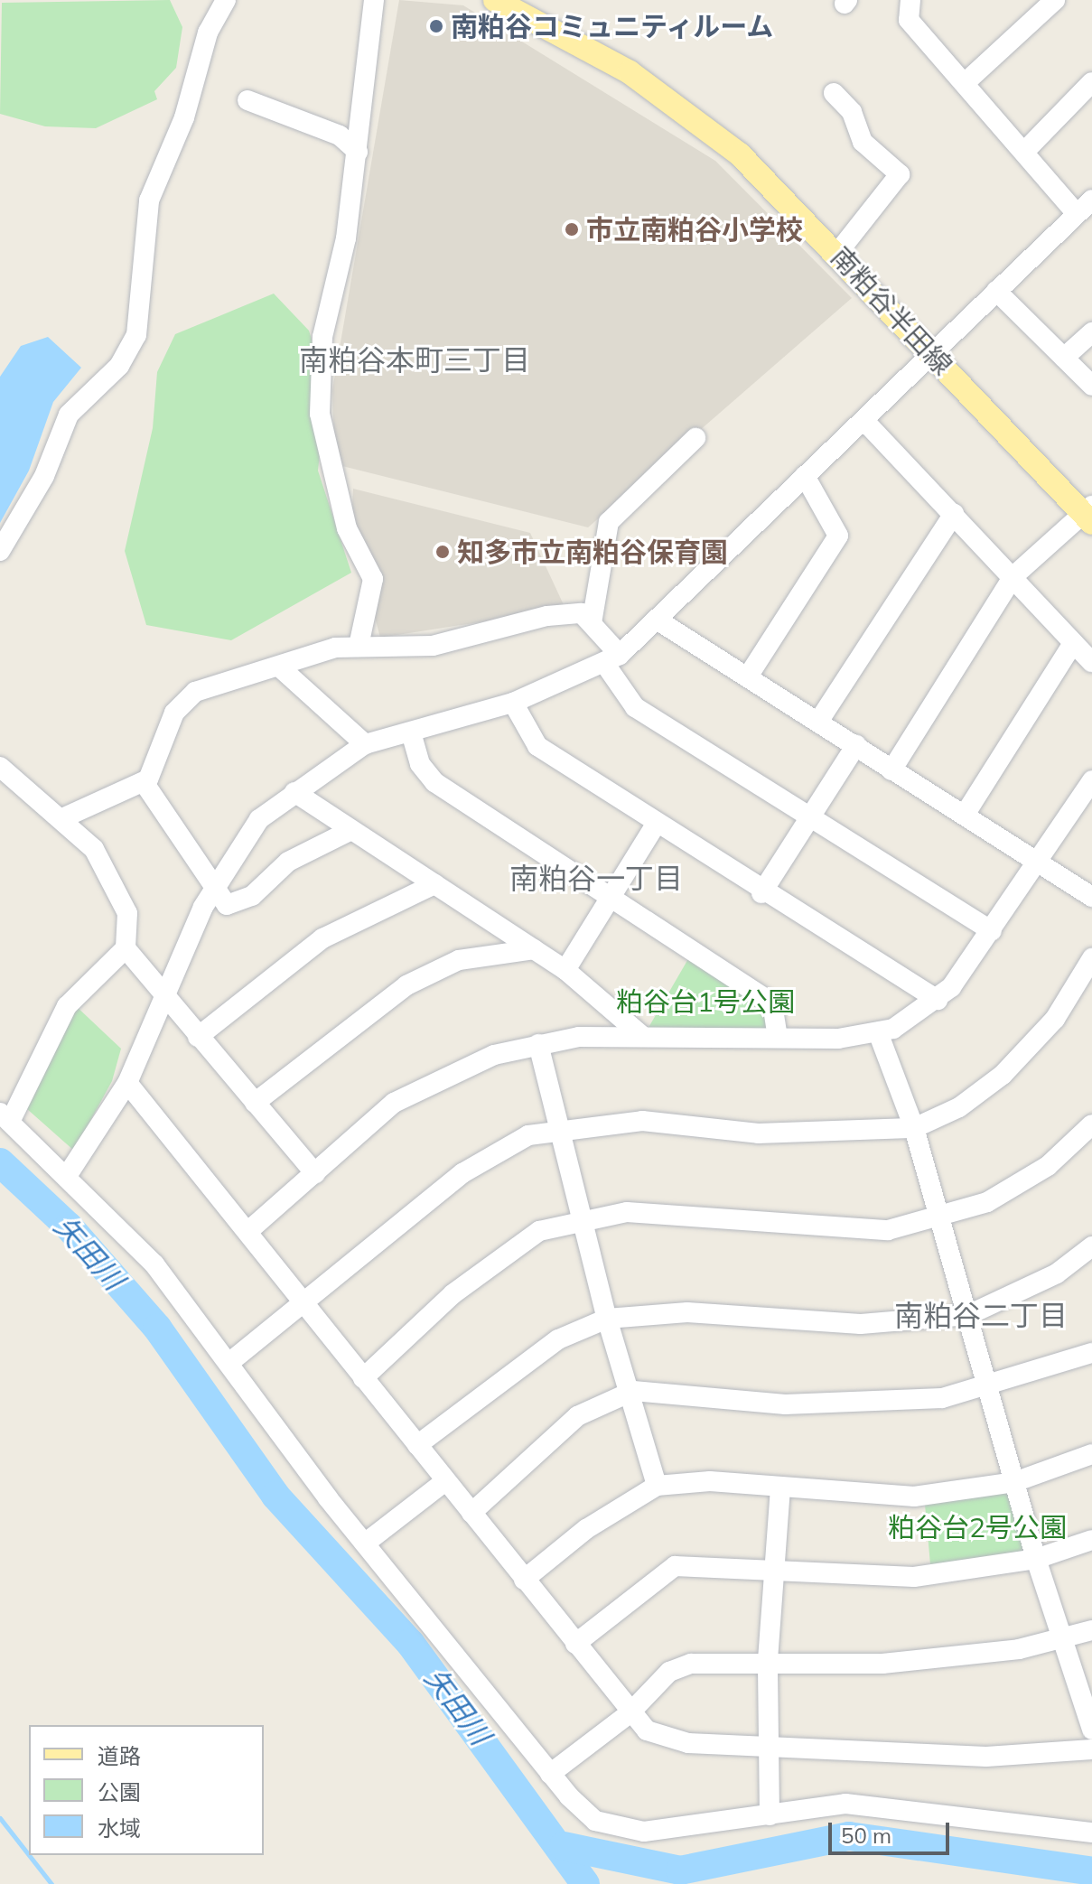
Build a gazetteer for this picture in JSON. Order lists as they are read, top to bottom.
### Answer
{
  "streets": {
    "main road": ["南粕谷半田線"]
  },
  "districts": ["南粕谷本町三丁目", "南粕谷一丁目", "南粕谷二丁目"],
  "water": ["矢田川"],
  "parks": ["粕谷台1号公園", "粕谷台2号公園"],
  "places": ["南粕谷コミュニティルーム", "市立南粕谷小学校", "知多市立南粕谷保育園"],
  "legend": ["道路", "公園", "水域"],
  "scale_bar": "50 m"
}
